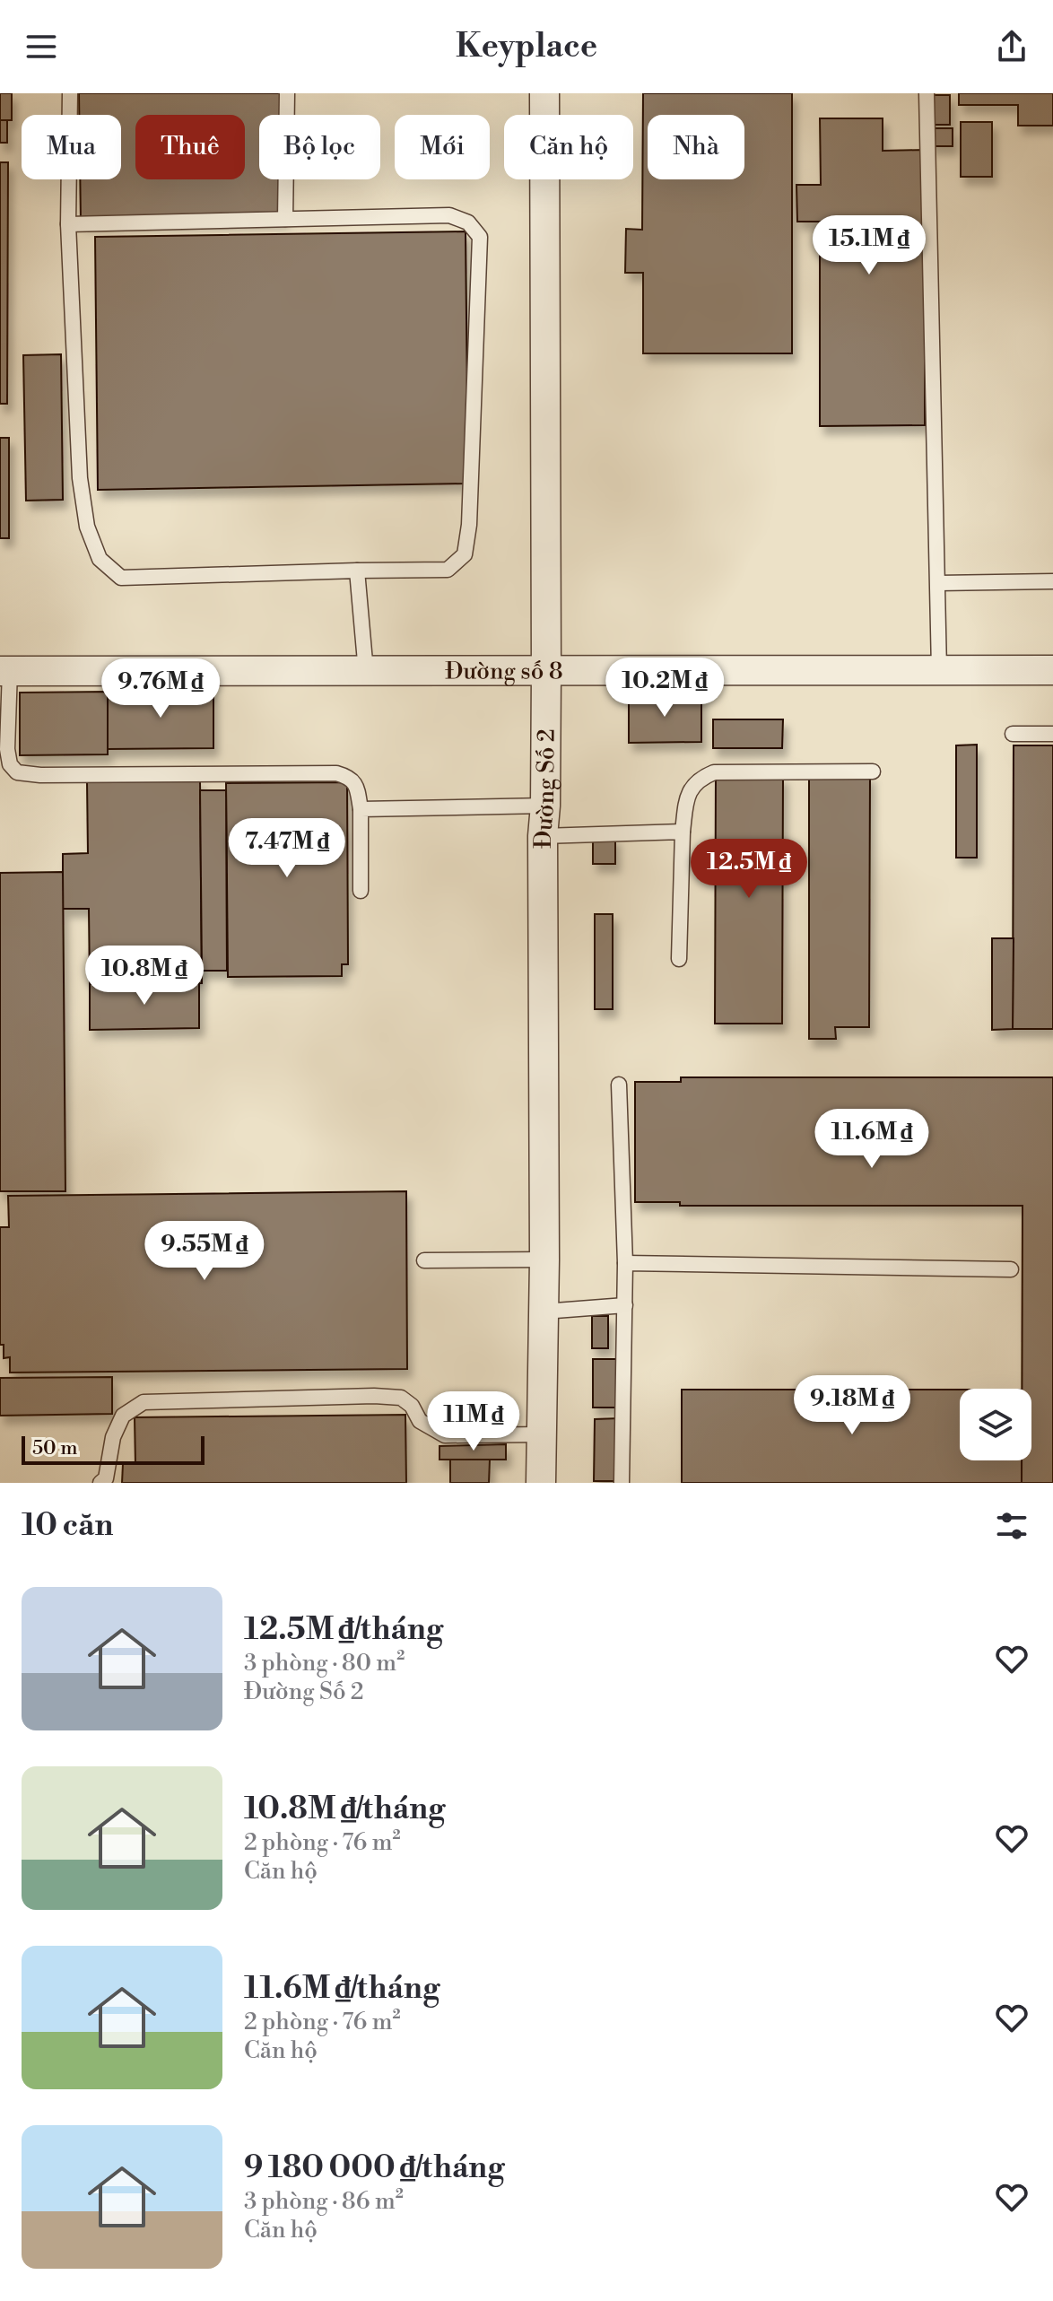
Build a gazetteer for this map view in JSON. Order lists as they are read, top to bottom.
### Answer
{
  "streets": {
    "street": ["Đường số 8", "Đường Số 2"]
  },
  "crossings": [
    ["Đường số 8", "Đường Số 2"]
  ],
  "scale_bar": "50 m",
  "page": {
    "header": "Keyplace",
    "chip": [
      "Mua",
      "Thuê",
      "Bộ lọc",
      "Mới",
      "Căn hộ",
      "Nhà"
    ],
    "price": [
      "15.1M ₫",
      "10.2M ₫",
      "9.76M ₫",
      "7.47M ₫",
      "12.5M ₫",
      "10.8M ₫",
      "11.6M ₫",
      "9.55M ₫",
      "9.18M ₫",
      "11M ₫"
    ],
    "scale": "50 m",
    "heading": "10 căn",
    "list": [
      {
        "name": "12.5M ₫/tháng",
        "note": "3 phòng · 80 m² · Đường Số 2"
      },
      {
        "name": "10.8M ₫/tháng",
        "note": "2 phòng · 76 m² · Căn hộ"
      },
      {
        "name": "11.6M ₫/tháng",
        "note": "2 phòng · 76 m² · Căn hộ"
      },
      {
        "name": "9 180 000 ₫/tháng",
        "note": "3 phòng · 86 m² · Căn hộ"
      }
    ]
  }
}
